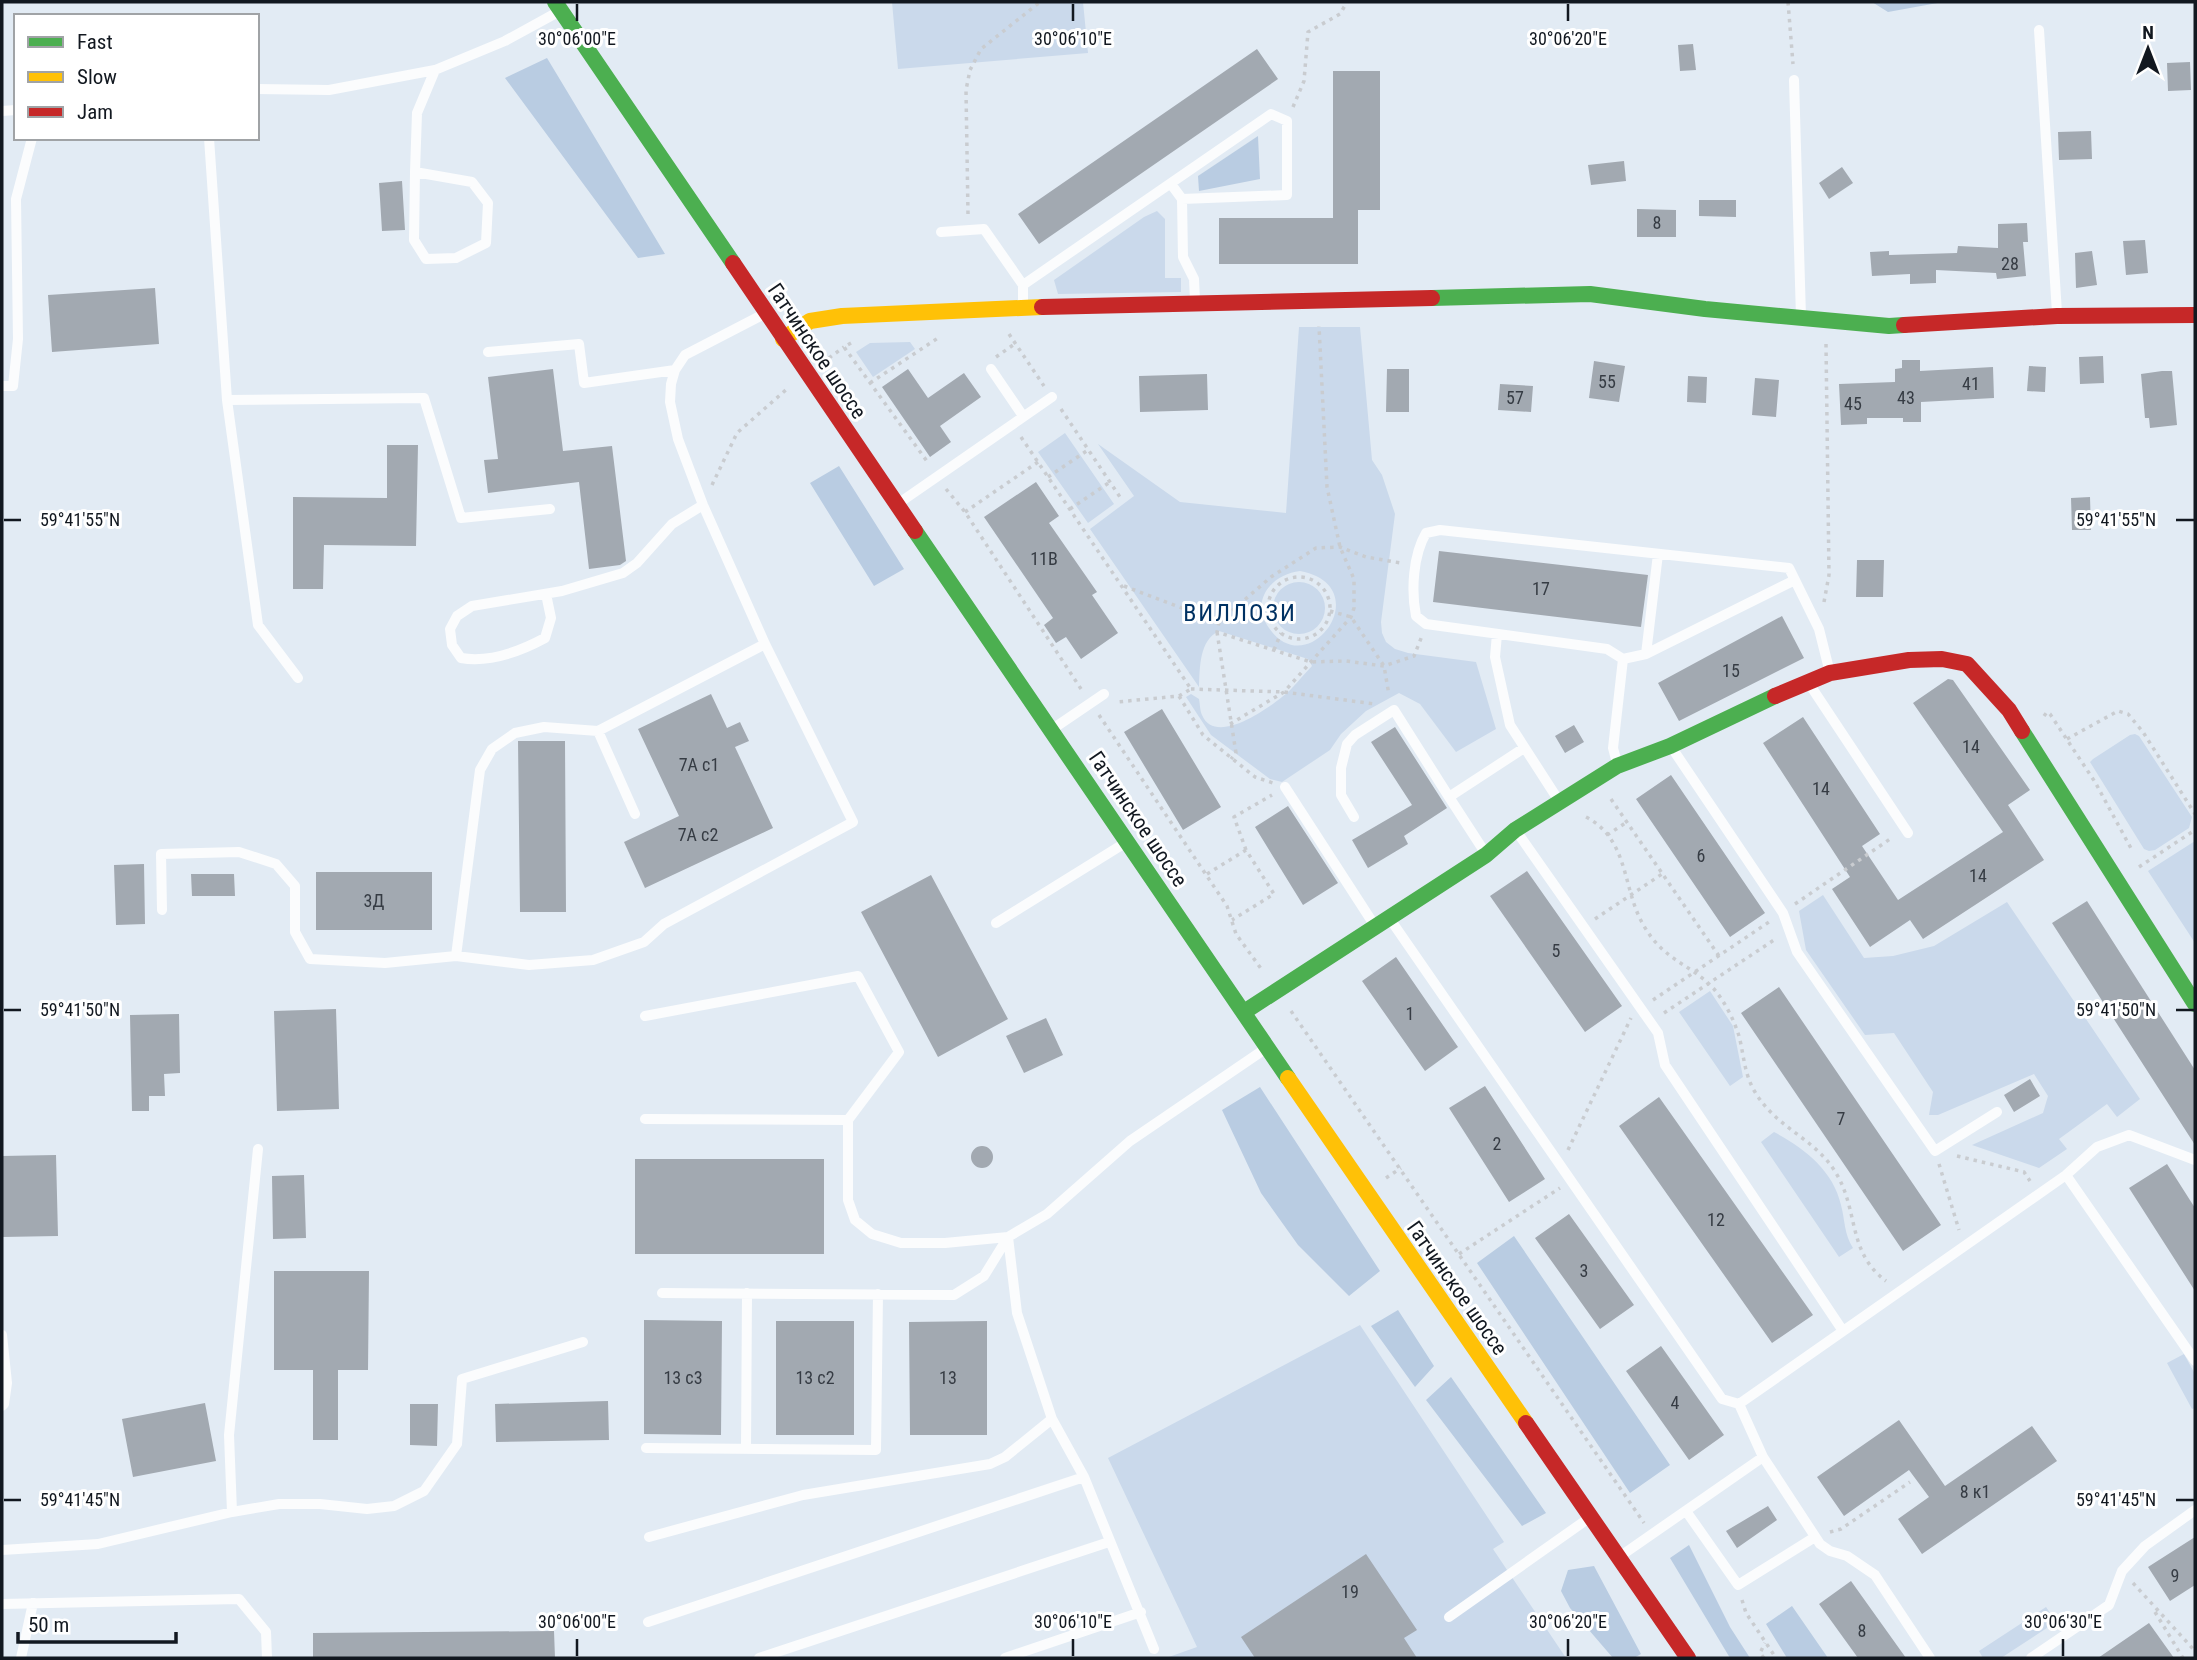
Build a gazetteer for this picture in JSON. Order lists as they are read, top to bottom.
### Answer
{
  "streets": {
    "street": ["Гатчинское шоссе"]
  },
  "districts": ["ВИЛЛОЗИ"],
  "house_numbers": [
    "8",
    "28",
    "55",
    "41",
    "57",
    "43",
    "45",
    "11В",
    "17",
    "15",
    "14",
    "7А с1",
    "14",
    "7А с2",
    "6",
    "14",
    "3Д",
    "5",
    "1",
    "7",
    "2",
    "12",
    "3",
    "13 с3",
    "13 с2",
    "13",
    "4",
    "8 к1",
    "9",
    "19",
    "8"
  ],
  "legend": ["Fast", "Slow", "Jam"],
  "scale_bar": "50 m",
  "north": "top",
  "coordinates": [
    "30°06'00\"E",
    "30°06'10\"E",
    "30°06'20\"E",
    "59°41'55\"N",
    "59°41'50\"N",
    "59°41'45\"N",
    "30°06'30\"E"
  ]
}
